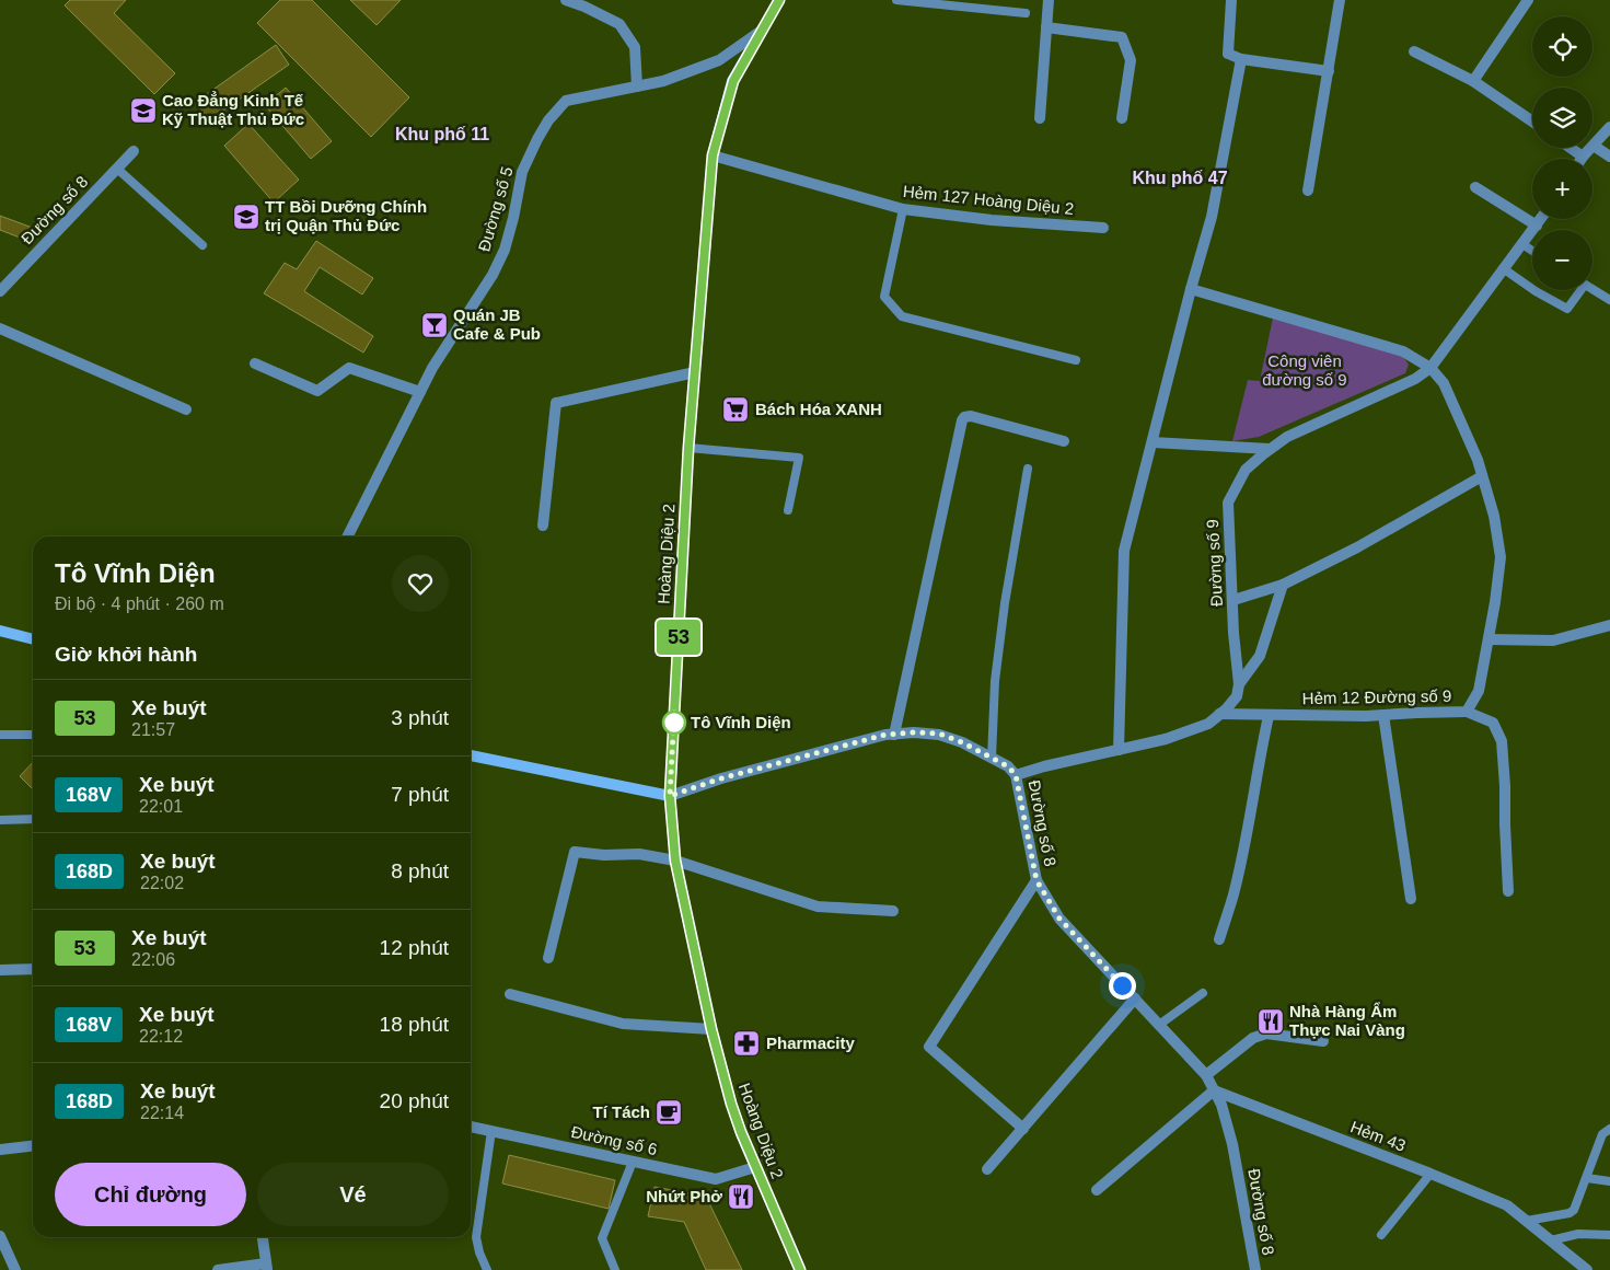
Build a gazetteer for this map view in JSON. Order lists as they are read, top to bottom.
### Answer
{
  "streets": {
    "street": [
      "Hẻm 127 Hoàng Diệu 2",
      "Đường số 5",
      "Đường số 8",
      "Hoàng Diệu 2",
      "Đường số 9",
      "Hẻm 12 Đường số 9",
      "Hẻm 43",
      "Đường số 6"
    ]
  },
  "crossings": [
    ["Hẻm 127 Hoàng Diệu 2", "Hoàng Diệu 2"],
    ["Đường số 5", "Hoàng Diệu 2"],
    ["Đường số 8", "Hoàng Diệu 2"],
    ["Đường số 8", "Hẻm 43"],
    ["Hoàng Diệu 2", "Đường số 6"],
    ["Đường số 9", "Hẻm 12 Đường số 9"]
  ],
  "districts": ["Khu phố 11", "Khu phố 47"],
  "parks": ["Công viên đường số 9"],
  "places": {
    "school or university": ["Cao Đẳng Kinh Tế Kỹ Thuật Thủ Đức", "TT Bồi Dưỡng Chính trị Quận Thủ Đức"],
    "bar": ["Quán JB Cafe & Pub"],
    "supermarket": ["Bách Hóa XANH"],
    "other": ["Tô Vĩnh Diện"],
    "restaurant": ["Nhà Hàng Ẩm Thực Nai Vàng", "Nhứt Phở"],
    "pharmacy": ["Pharmacity"],
    "cafe": ["Tí Tách"]
  },
  "lines": ["bus line 53"],
  "page": {
    "on_map": "53",
    "map_buttons": ["+", "−"],
    "heading": [
      ["Tô Vĩnh Diện", "Đi bộ · 4 phút · 260 m"],
      "Giờ khởi hành"
    ],
    "list": [
      {
        "mark": "53",
        "name": "Xe buýt",
        "note": "21:57",
        "value": "3 phút"
      },
      {
        "mark": "168V",
        "name": "Xe buýt",
        "note": "22:01",
        "value": "7 phút"
      },
      {
        "mark": "168D",
        "name": "Xe buýt",
        "note": "22:02",
        "value": "8 phút"
      },
      {
        "mark": "53",
        "name": "Xe buýt",
        "note": "22:06",
        "value": "12 phút"
      },
      {
        "mark": "168V",
        "name": "Xe buýt",
        "note": "22:12",
        "value": "18 phút"
      },
      {
        "mark": "168D",
        "name": "Xe buýt",
        "note": "22:14",
        "value": "20 phút"
      }
    ],
    "buttons": ["Chỉ đường", "Vé"]
  }
}
